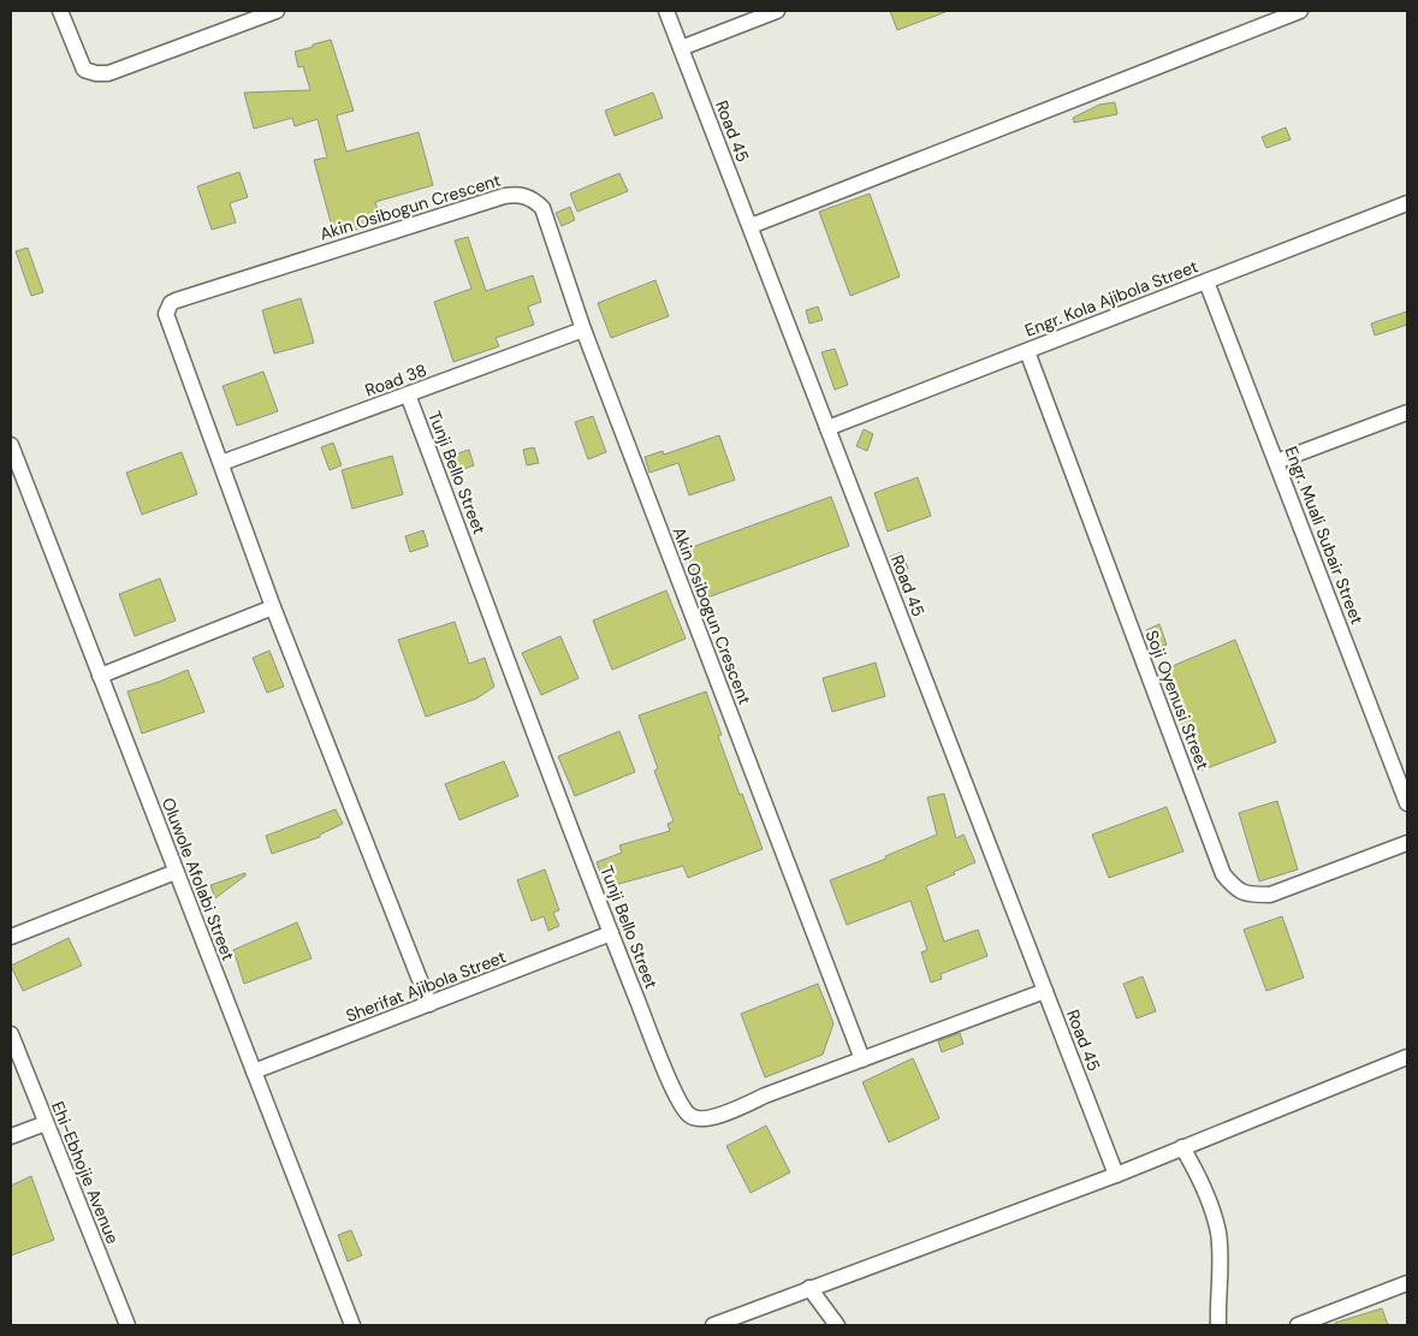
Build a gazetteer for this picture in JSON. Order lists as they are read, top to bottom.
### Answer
{
  "streets": {
    "street": [
      "Road 45",
      "Akin Osibogun Crescent",
      "Engr. Kola Ajibola Street",
      "Road 38",
      "Tunji Bello Street",
      "Engr. Muali Subair Street",
      "Soji Oyenusi Street",
      "Oluwole Afolabi Street",
      "Sherifat Ajibola Street",
      "Ehi-Ebhojie Avenue"
    ]
  },
  "crossings": [
    ["Road 45", "Engr. Kola Ajibola Street"],
    ["Road 45", "Tunji Bello Street"],
    ["Akin Osibogun Crescent", "Road 38"],
    ["Akin Osibogun Crescent", "Tunji Bello Street"],
    ["Akin Osibogun Crescent", "Sherifat Ajibola Street"],
    ["Engr. Kola Ajibola Street", "Engr. Muali Subair Street"],
    ["Engr. Kola Ajibola Street", "Soji Oyenusi Street"],
    ["Road 38", "Tunji Bello Street"],
    ["Tunji Bello Street", "Sherifat Ajibola Street"],
    ["Oluwole Afolabi Street", "Sherifat Ajibola Street"]
  ]
}
